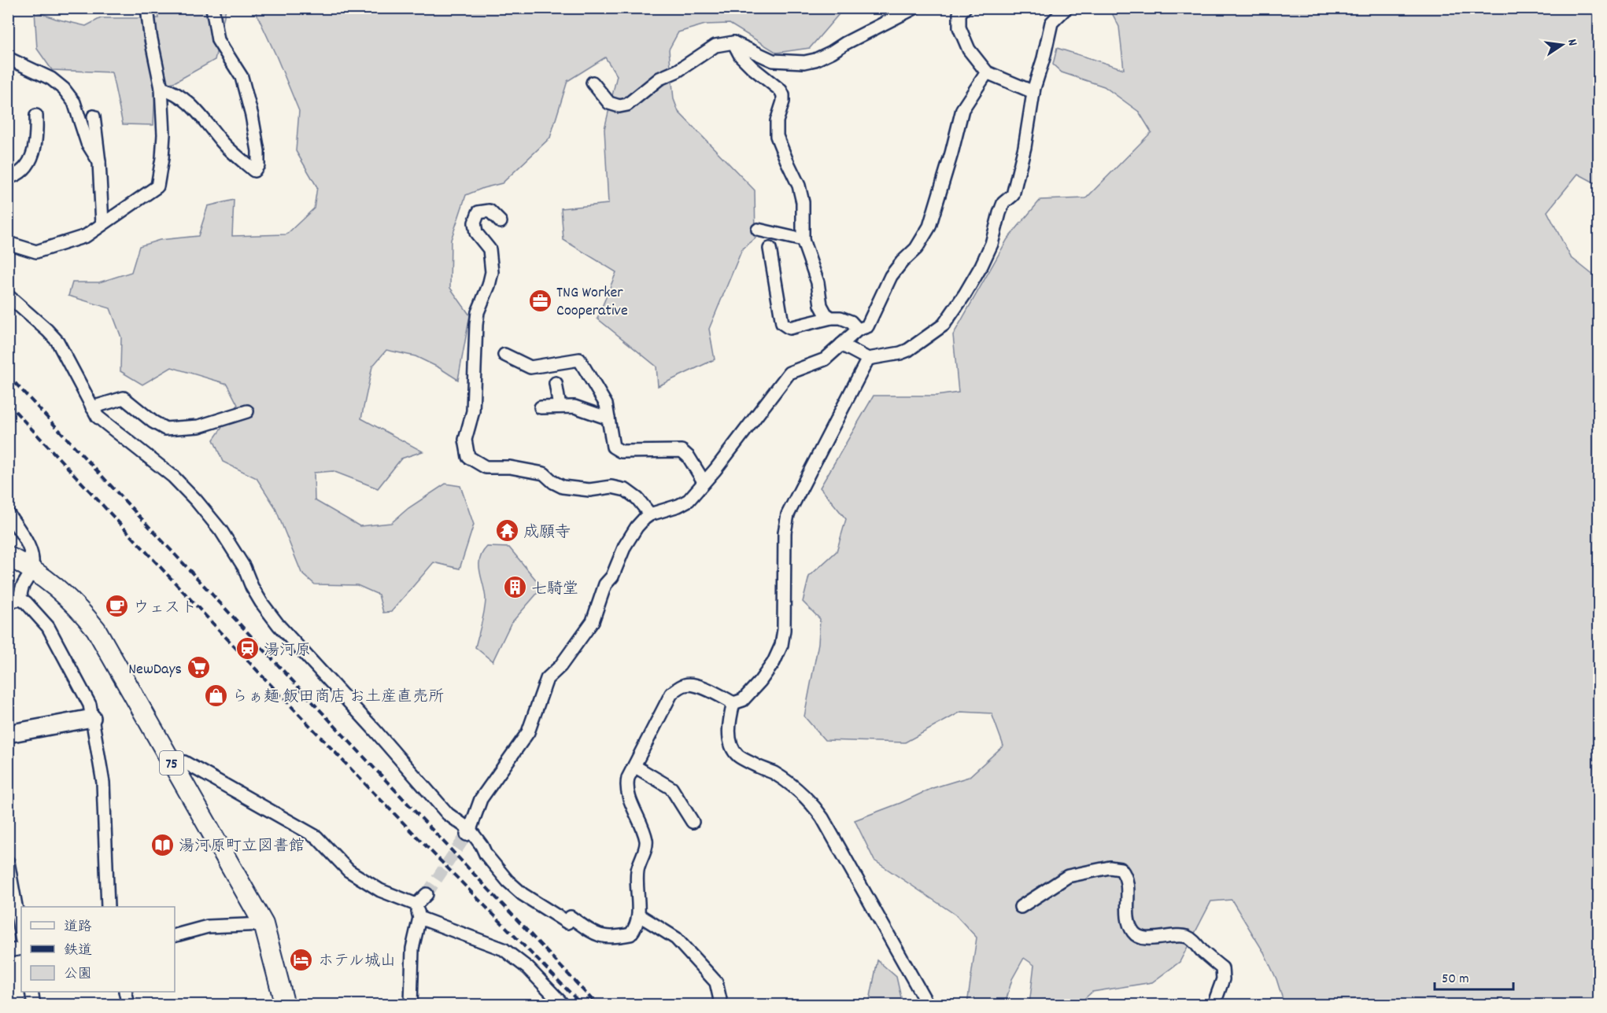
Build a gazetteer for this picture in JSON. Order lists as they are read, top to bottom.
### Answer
{
  "streets": {
    "main road": ["75"]
  },
  "places": {
    "office": ["TNG Worker Cooperative"],
    "temple": ["成願寺"],
    "building": ["七騎堂"],
    "cafe": ["ウェスト"],
    "station": ["湯河原"],
    "supermarket": ["NewDays"],
    "shop": ["らぁ麺 飯田商店 お土産直売所"],
    "library": ["湯河原町立図書館"],
    "hotel": ["ホテル城山"]
  },
  "legend": ["道路", "鉄道", "公園"],
  "scale_bar": "50 m",
  "north": "right"
}
